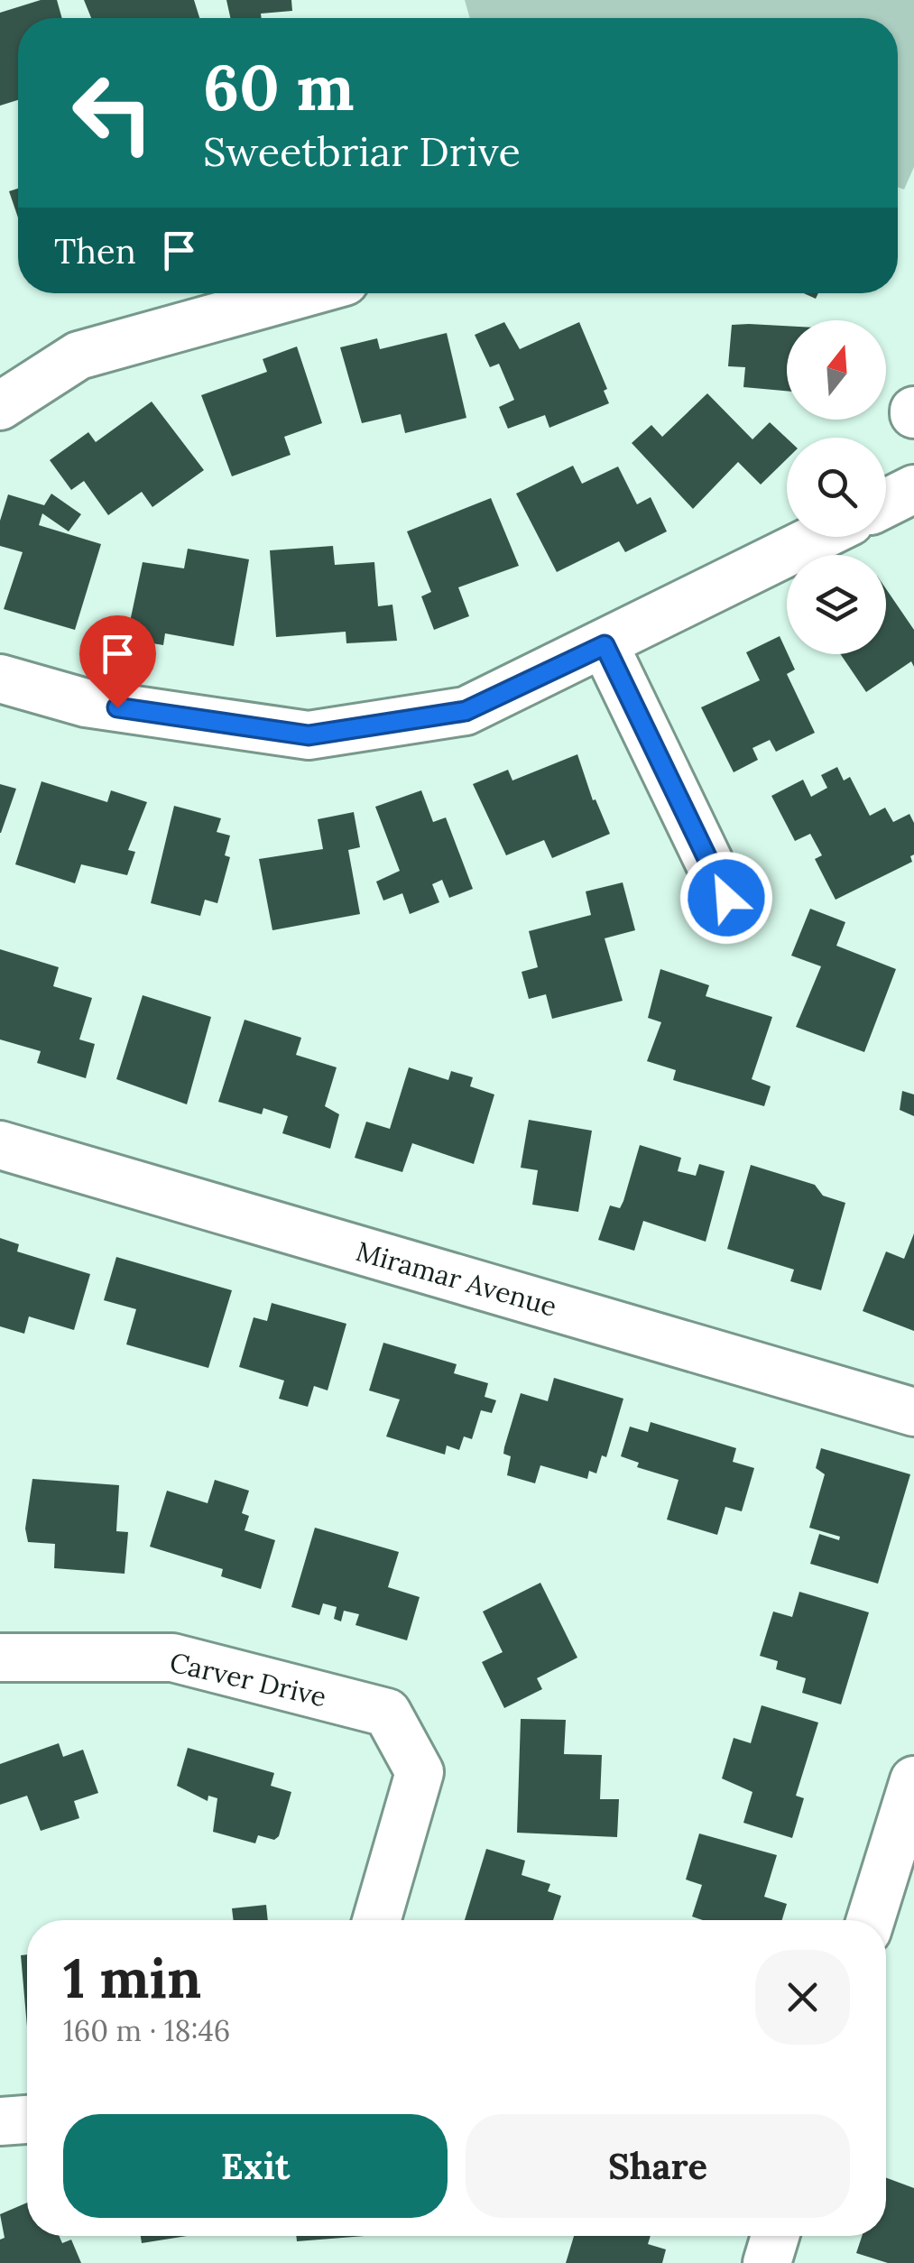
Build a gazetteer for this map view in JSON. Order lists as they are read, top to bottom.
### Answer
{
  "streets": {
    "street": ["Miramar Avenue", "Carver Drive"]
  },
  "north": "top",
  "page": {
    "turn": ["60 m", "Sweetbriar Drive"],
    "then": "Then",
    "heading": ["1 min", "160 m · 18:46"],
    "buttons": ["Exit", "Share"]
  }
}
